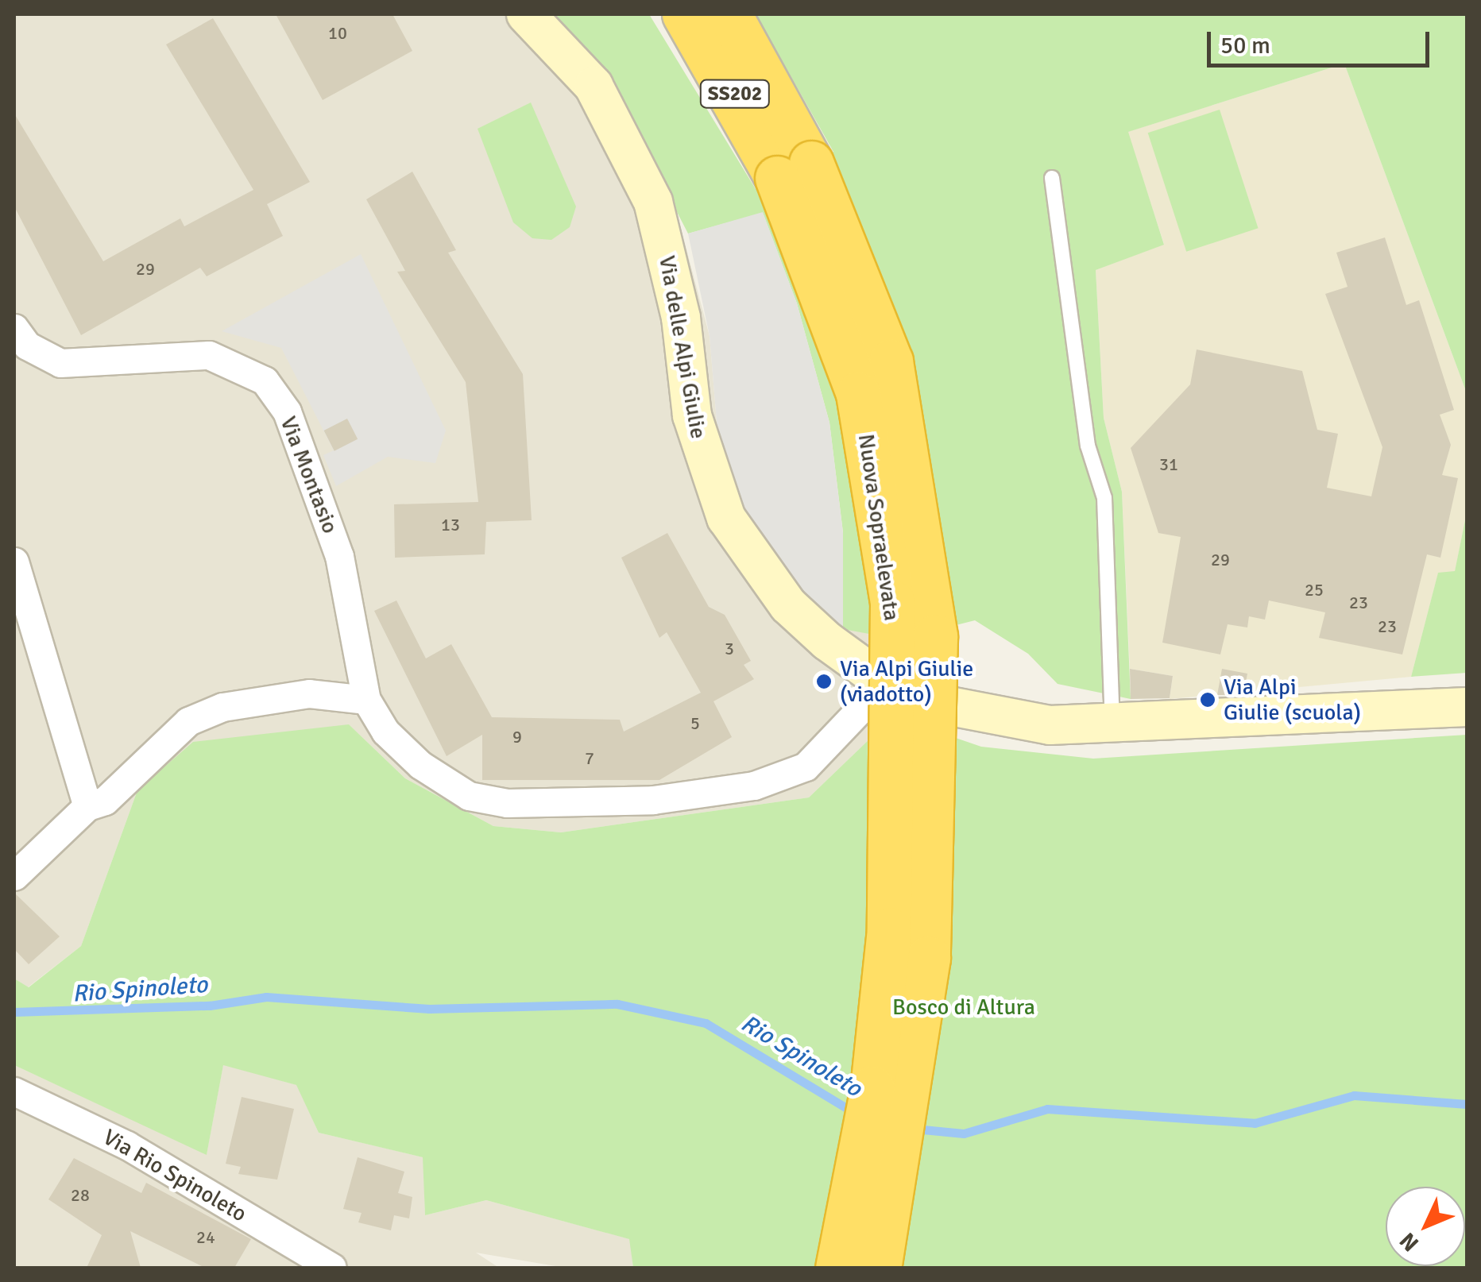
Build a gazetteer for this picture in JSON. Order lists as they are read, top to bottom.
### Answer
{
  "streets": {
    "highway": ["SS202", "Nuova Sopraelevata"],
    "street": ["Via delle Alpi Giulie", "Via Montasio", "Via Rio Spinoleto"]
  },
  "crossings": [
    ["Via delle Alpi Giulie", "Via Montasio"]
  ],
  "water": ["Rio Spinoleto"],
  "parks": ["Bosco di Altura"],
  "places": ["Via Alpi Giulie (viadotto)", "Via Alpi Giulie (scuola)"],
  "house_numbers": [
    "10",
    "29",
    "31",
    "13",
    "29",
    "25",
    "23",
    "23",
    "3",
    "5",
    "9",
    "7",
    "28",
    "24"
  ],
  "scale_bar": "50 m",
  "north": "bottom left"
}
